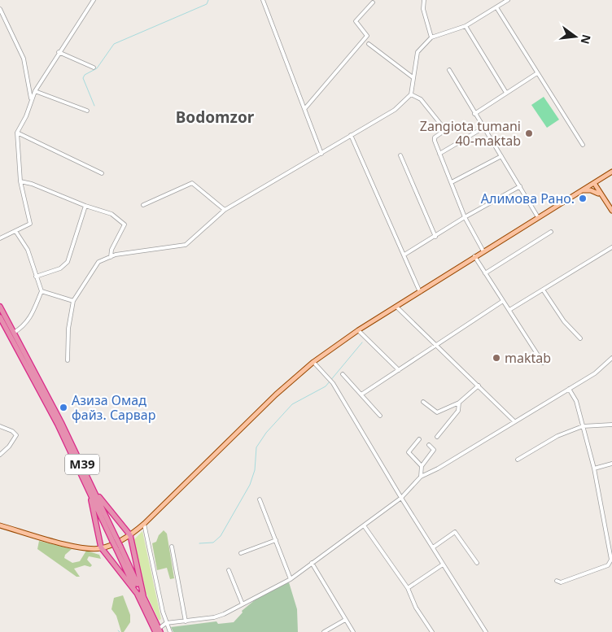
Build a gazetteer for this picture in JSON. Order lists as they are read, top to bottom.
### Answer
{
  "streets": {
    "highway": ["M39"]
  },
  "districts": ["Bodomzor"],
  "places": [
    "Zangiota tumani 40-maktab",
    "Алимова Рано.",
    "maktab",
    "Азиза Омад файз. Сарвар"
  ],
  "north": "right"
}
